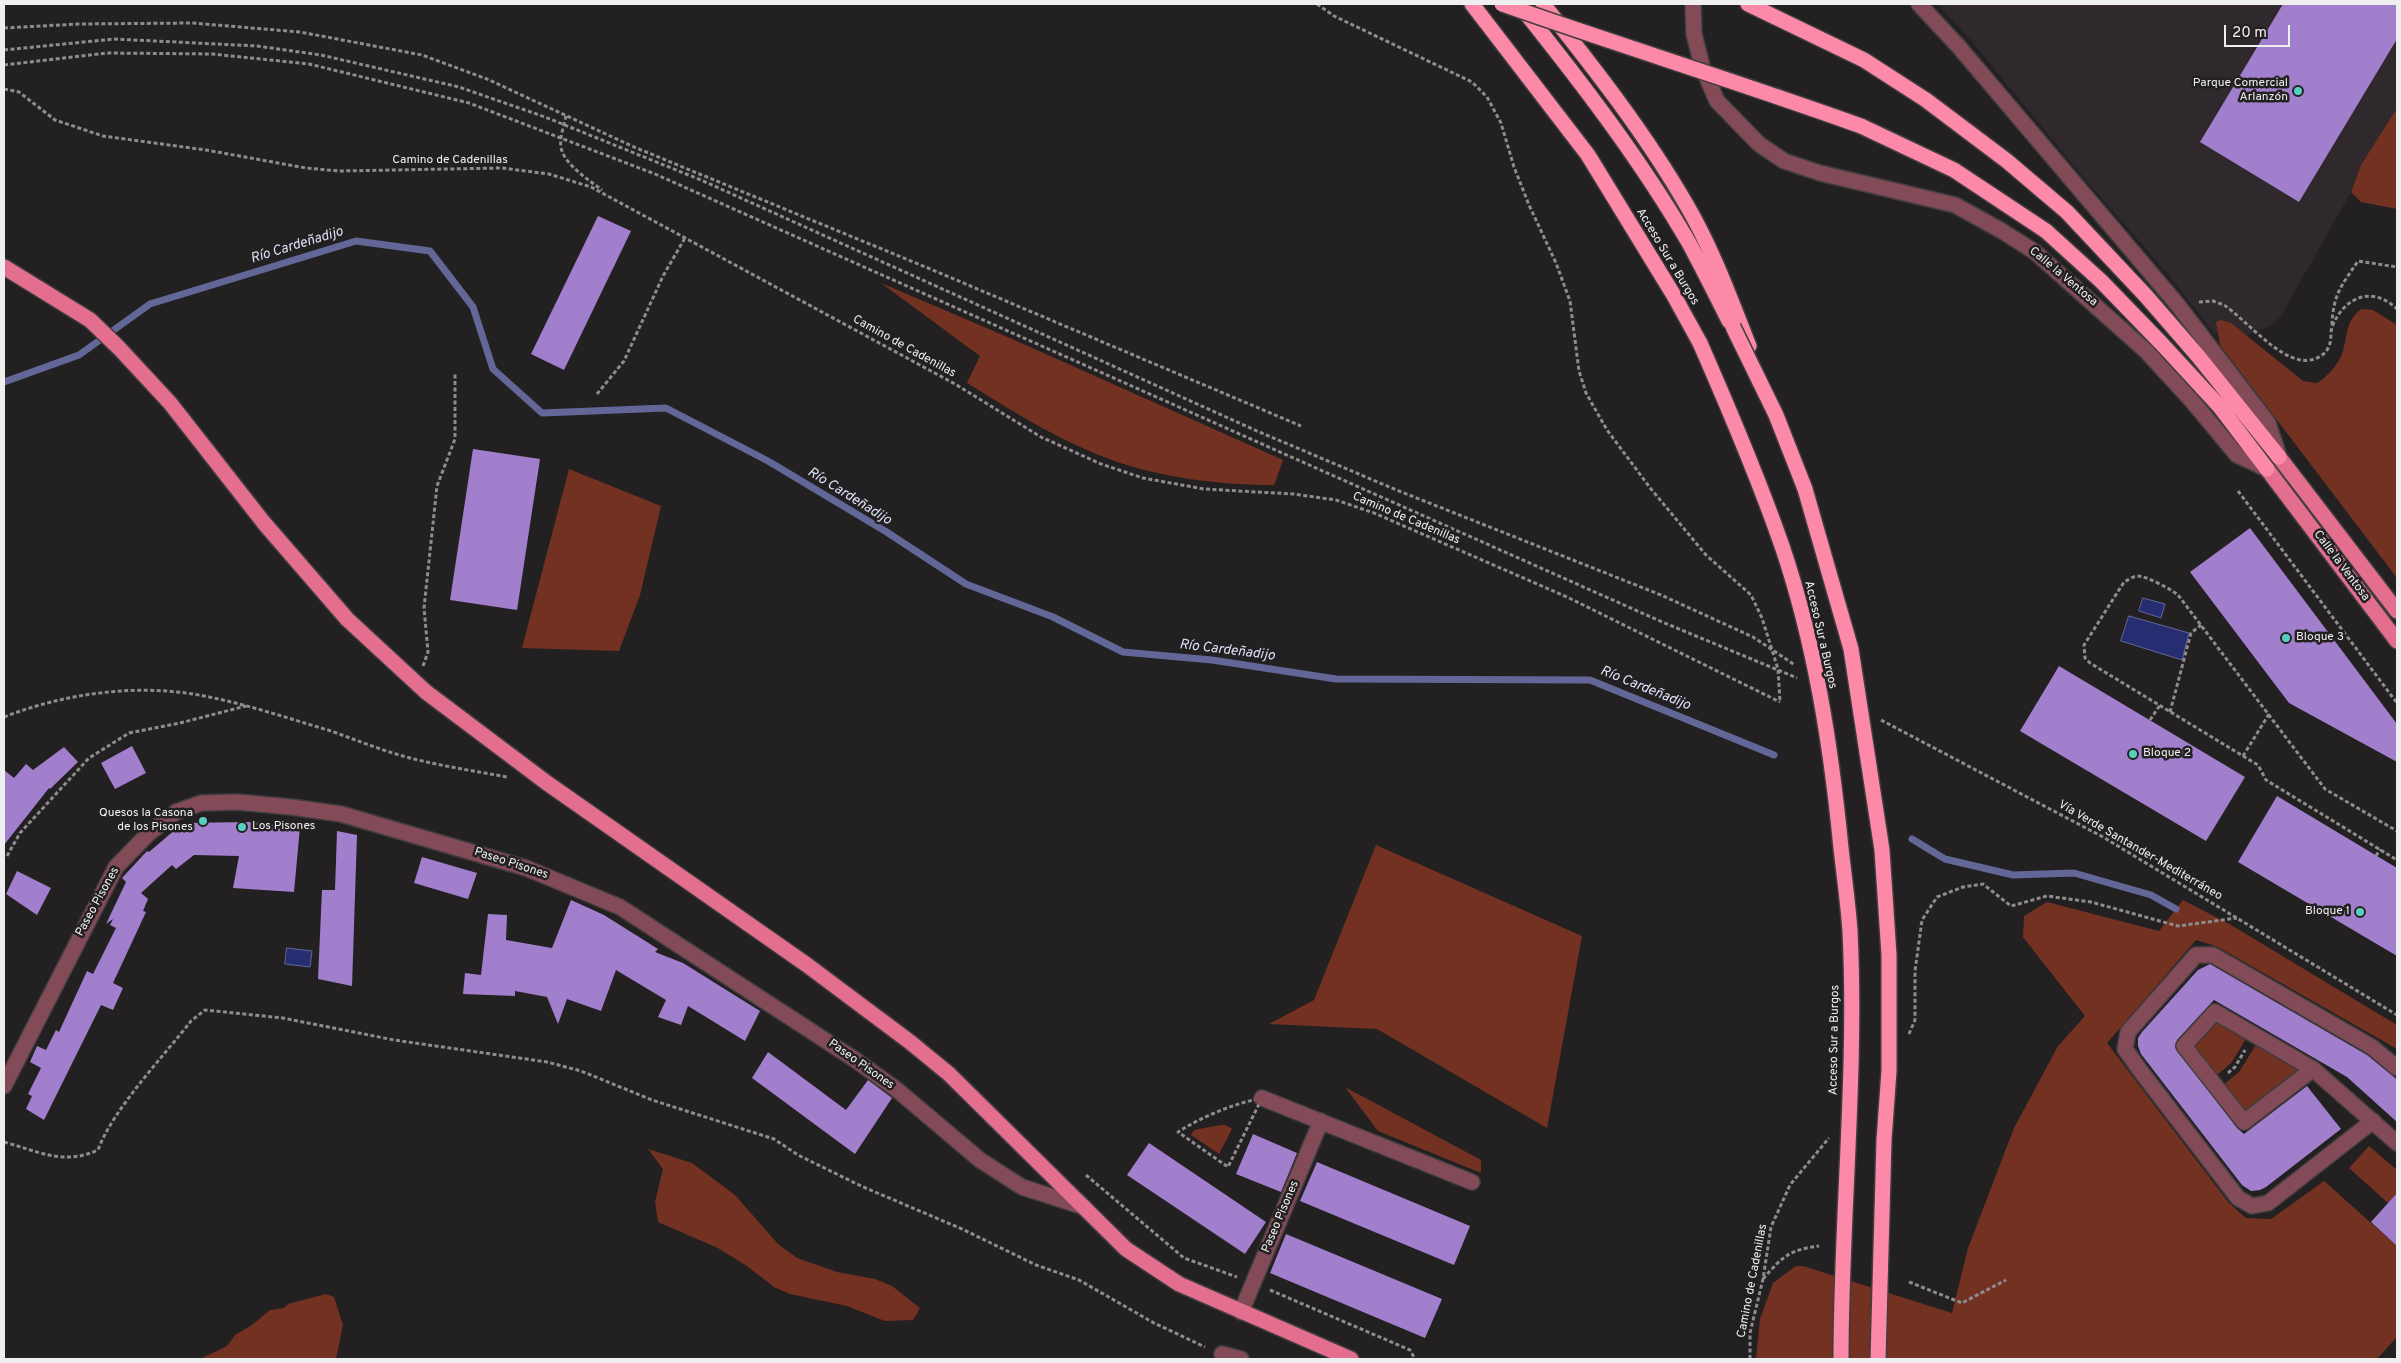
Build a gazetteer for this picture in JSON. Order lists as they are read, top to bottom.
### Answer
{
  "streets": {
    "highway": ["Acceso Sur a Burgos"],
    "main road": ["Calle la Ventosa", "Paseo Pisones"],
    "path": ["Camino de Cadenillas", "Vía Verde Santander-Mediterráneo"]
  },
  "water": ["Río Cardeñadijo"],
  "places": [
    "Parque Comercial Arlanzón",
    "Bloque 3",
    "Bloque 2",
    "Quesos la Casona de los Pisones",
    "Los Pisones",
    "Bloque 1"
  ],
  "scale_bar": "20 m"
}
